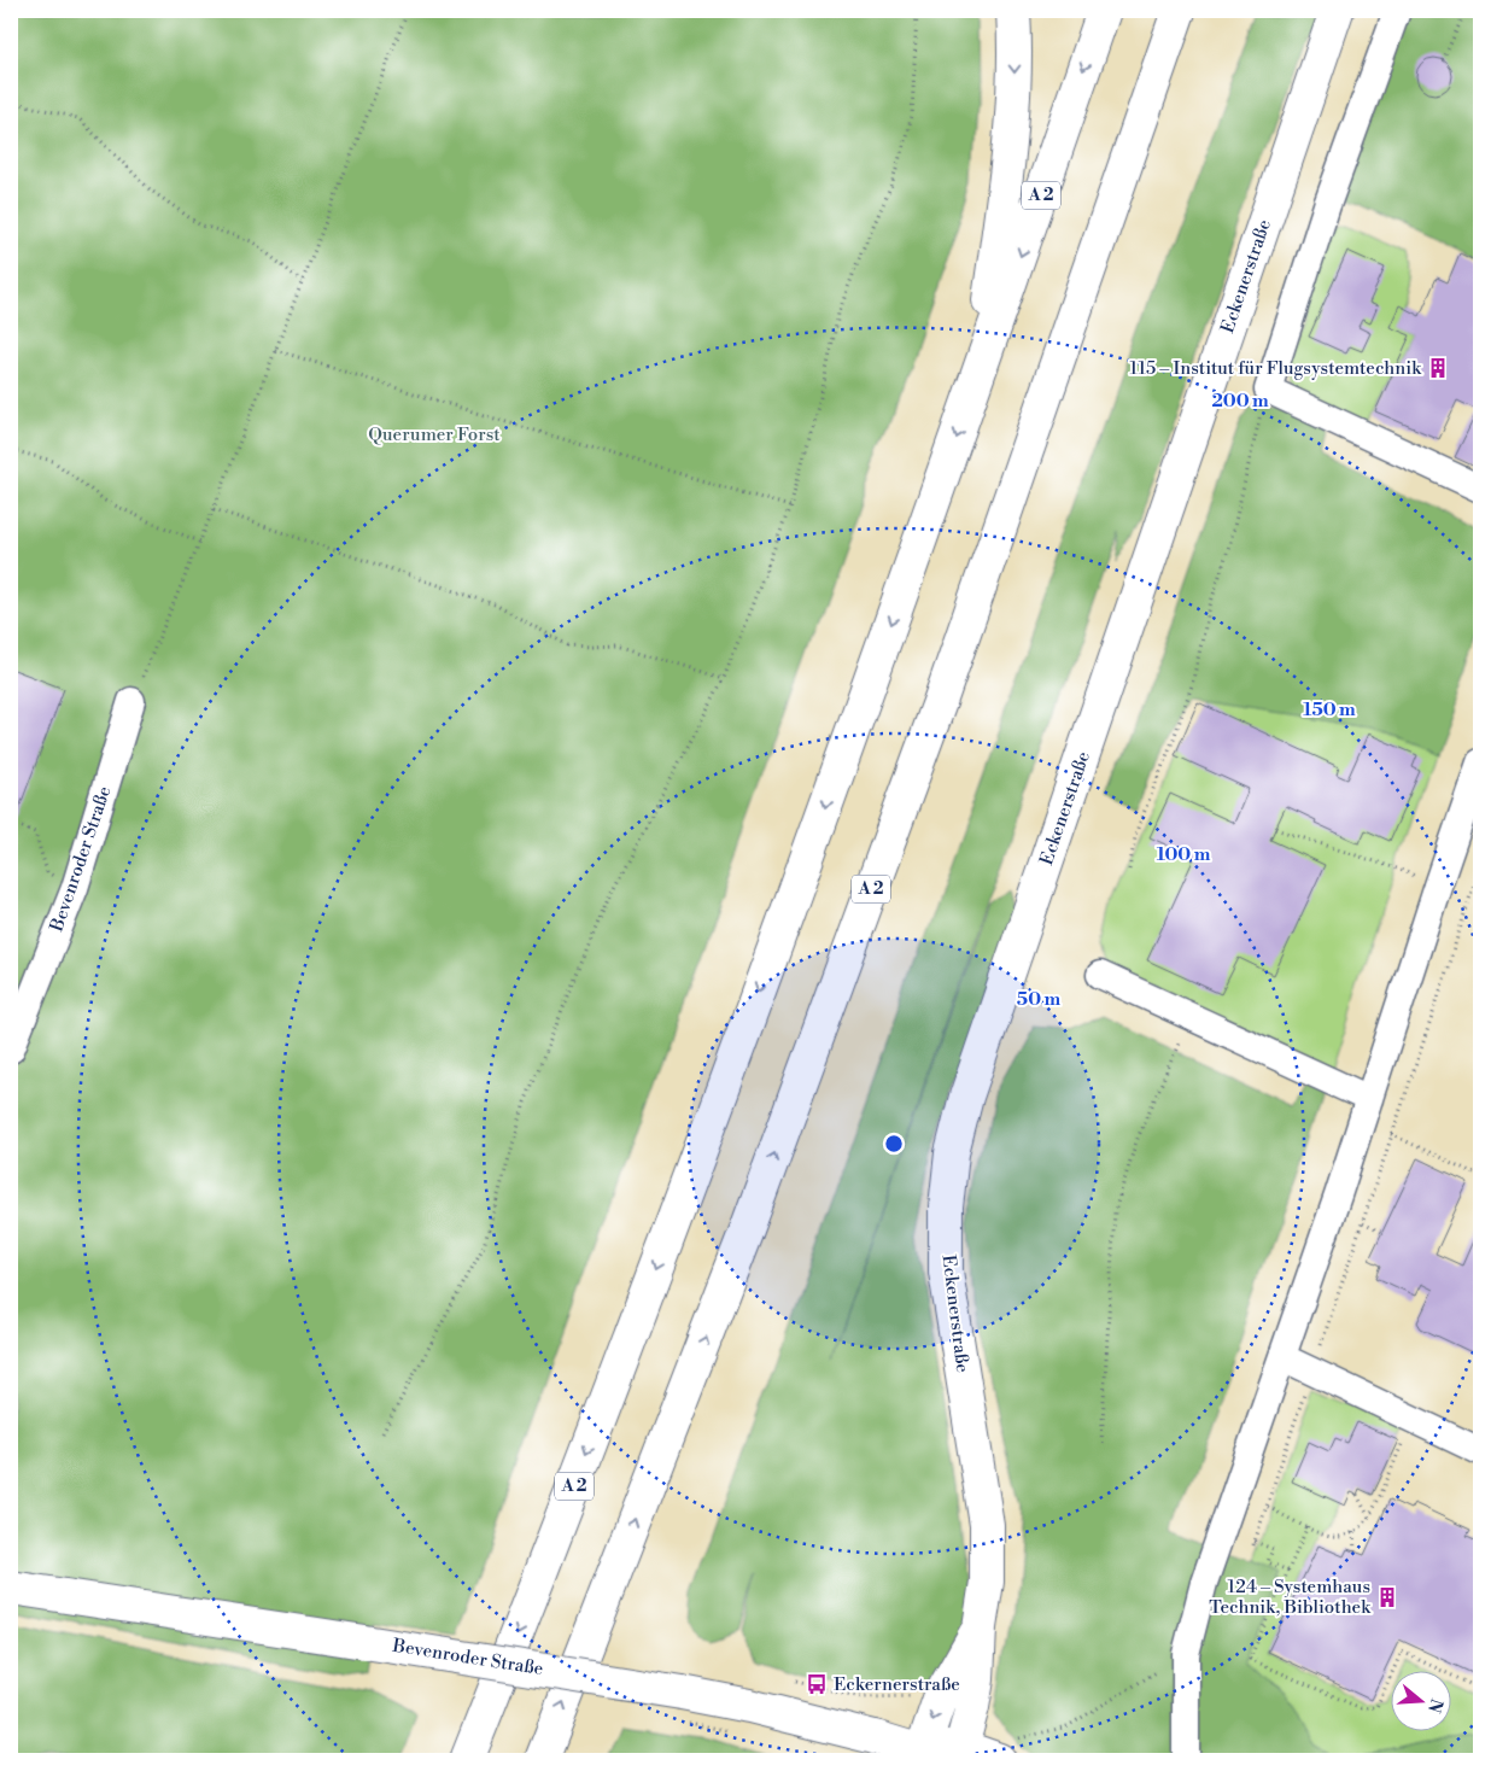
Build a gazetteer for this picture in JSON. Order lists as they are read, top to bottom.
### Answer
{
  "streets": {
    "main road": ["A 2", "Eckenerstraße", "Bevenroder Straße"]
  },
  "crossings": [
    ["Eckenerstraße", "Bevenroder Straße"]
  ],
  "parks": ["Querumer Forst"],
  "places": {
    "building": ["115 – Institut für Flugsystemtechnik", "124 – Systemhaus Technik, Bibliothek"],
    "bus stop": ["Eckernerstraße"]
  },
  "north": "right",
  "rings": [
    "200 m",
    "150 m",
    "100 m",
    "50 m"
  ]
}
